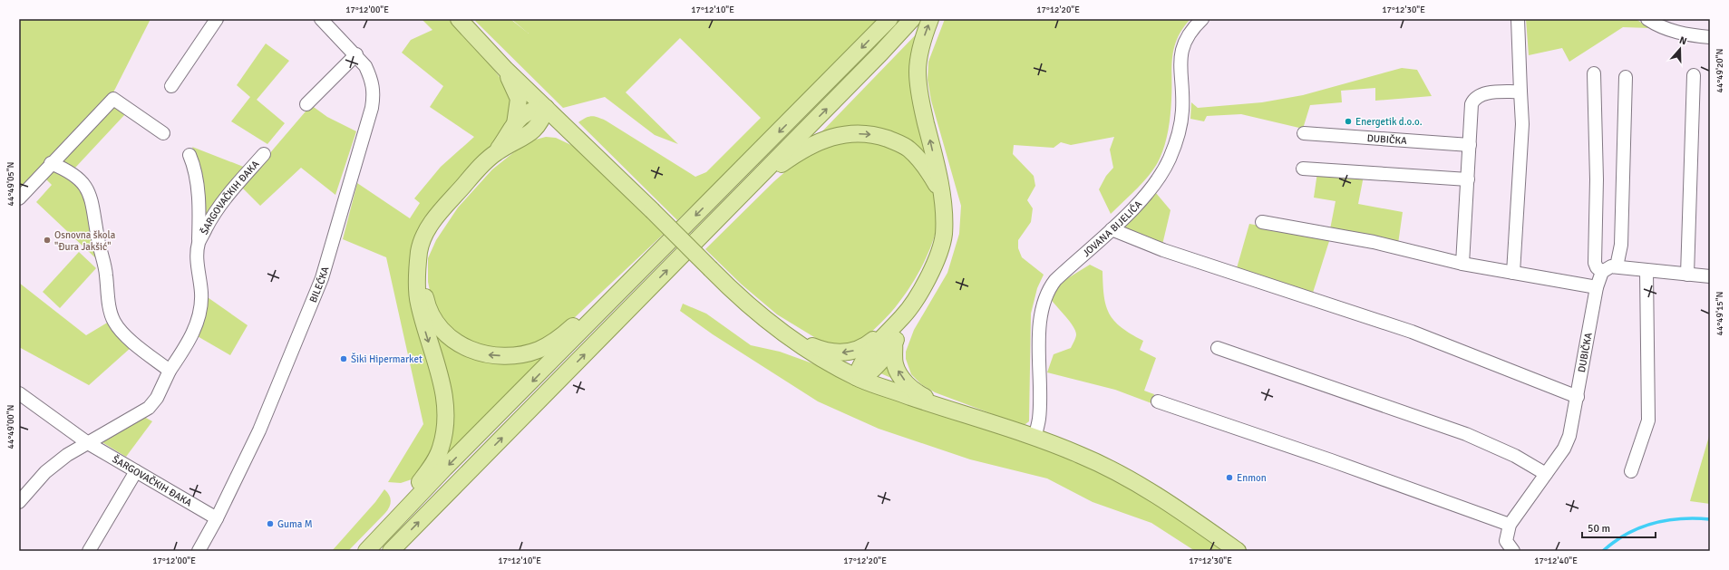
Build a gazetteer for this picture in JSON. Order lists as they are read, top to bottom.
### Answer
{
  "streets": {
    "street": [
      "DUBIČKA",
      "ŠARGOVAČKIH ĐAKA",
      "JOVANA BIJELIĆA",
      "BILEĆKA"
    ]
  },
  "crossings": [
    ["ŠARGOVAČKIH ĐAKA", "BILEĆKA"]
  ],
  "places": [
    "Energetik d.o.o.",
    "Osnovna škola \"Đura Jakšić\"",
    "Šiki Hipermarket",
    "Enmon",
    "Guma M"
  ],
  "scale_bar": "50 m",
  "north": "top",
  "coordinates": [
    "17°12'00\"E",
    "17°12'10\"E",
    "17°12'20\"E",
    "17°12'30\"E",
    "44°49'20\"N",
    "44°49'05\"N",
    "44°49'15\"N",
    "44°49'00\"N",
    "17°12'40\"E"
  ]
}
